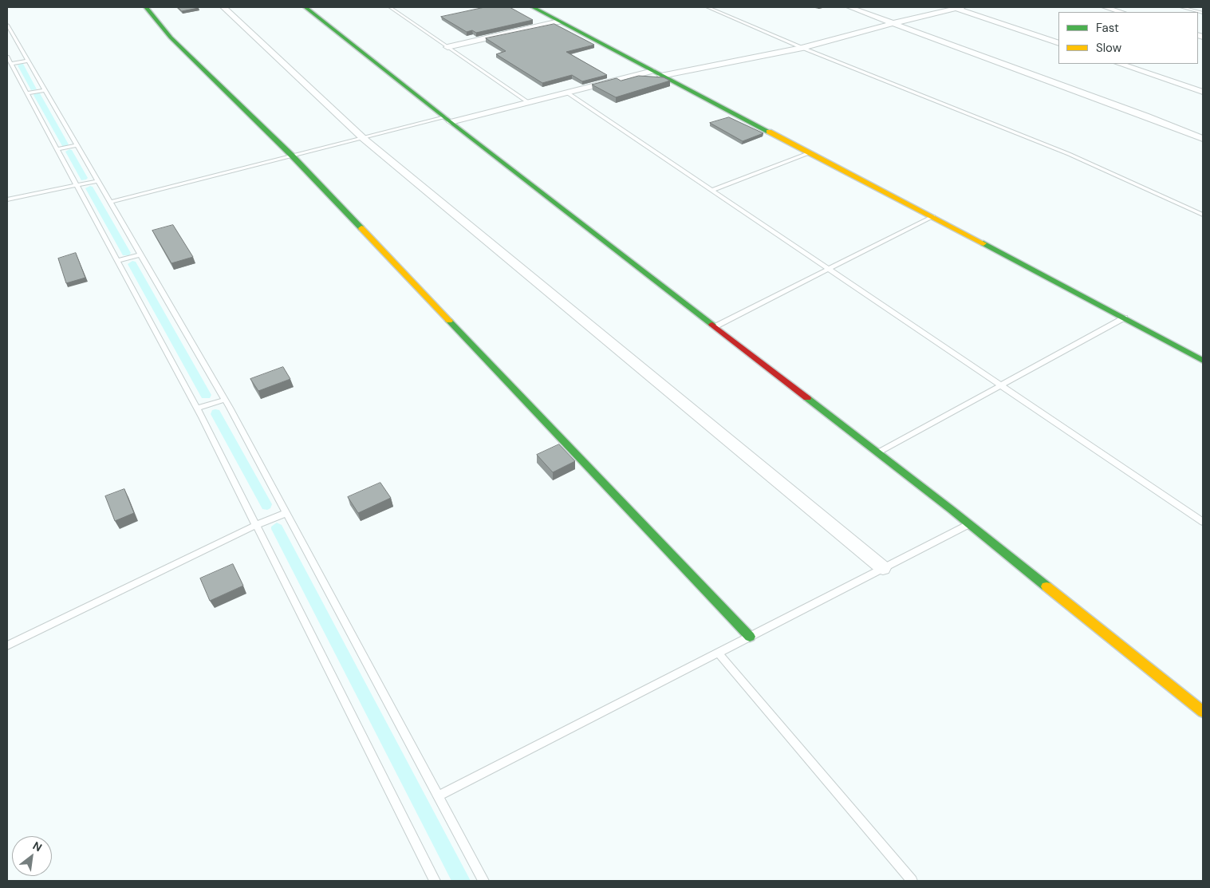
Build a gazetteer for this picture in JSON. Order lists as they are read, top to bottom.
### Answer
{
  "legend": ["Fast", "Slow"],
  "north": "top right"
}
